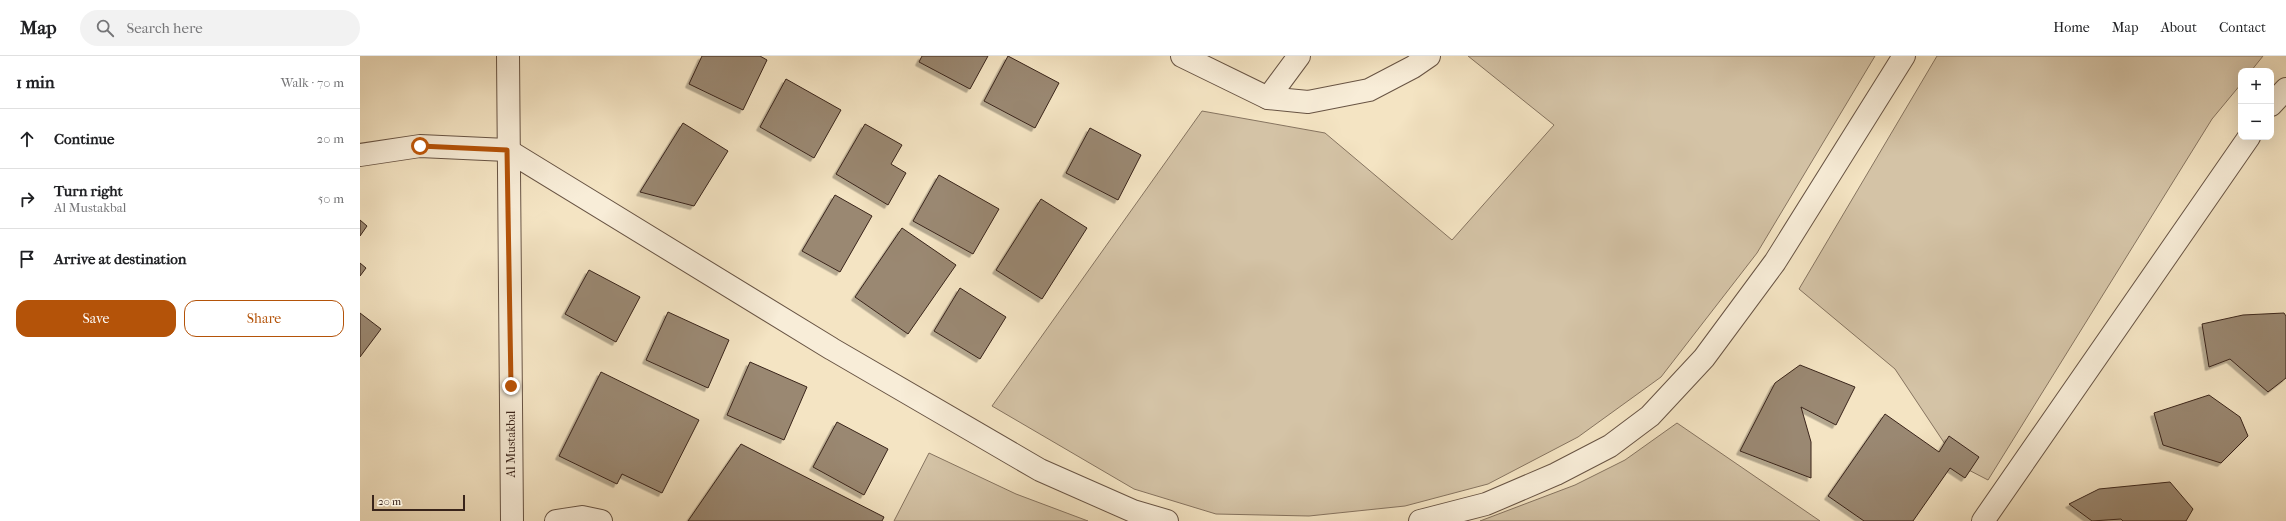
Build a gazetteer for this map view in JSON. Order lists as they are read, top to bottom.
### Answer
{
  "streets": {
    "street": ["Al Mustakbal"]
  },
  "scale_bar": "20 m",
  "page": {
    "header": "Map",
    "search": "Search here",
    "nav": [
      "Home",
      "Map",
      "About",
      "Contact"
    ],
    "heading": ["1 min", "Walk · 70 m"],
    "map_buttons": ["+", "−"],
    "list": [
      ["Continue", "20 m"],
      ["Turn right", "Al Mustakbal", "50 m"],
      "Arrive at destination"
    ],
    "buttons": ["Save", "Share"],
    "scale": "20 m"
  }
}
